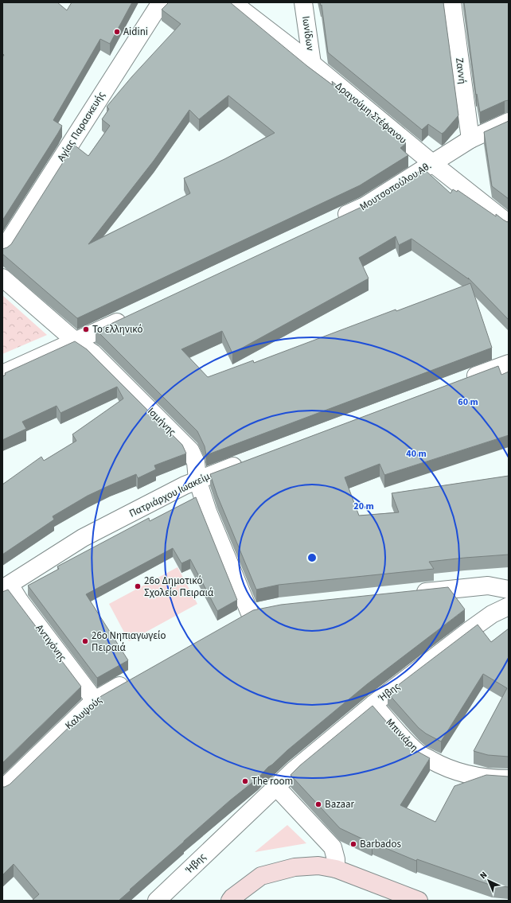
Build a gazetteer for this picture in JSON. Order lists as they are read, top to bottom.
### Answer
{
  "streets": {
    "street": [
      "Ιωνίδων",
      "Ζαννή",
      "Δραγούμη Στέφανου",
      "Αγίας Παρασκευής",
      "Μουτσοπούλου Αθ.",
      "Ισμήνης",
      "Πατριάρχου Ιωακείμ",
      "Αντιγόνης",
      "Ήβης",
      "Καλυψούς",
      "Μπινιάρη"
    ]
  },
  "crossings": [
    ["Ιωνίδων", "Δραγούμη Στέφανου"],
    ["Ζαννή", "Μουτσοπούλου Αθ."],
    ["Δραγούμη Στέφανου", "Μουτσοπούλου Αθ."],
    ["Ισμήνης", "Πατριάρχου Ιωακείμ"],
    ["Πατριάρχου Ιωακείμ", "Αντιγόνης"],
    ["Αντιγόνης", "Καλυψούς"],
    ["Ήβης", "Μπινιάρη"]
  ],
  "places": [
    "Aidini",
    "Το ελληνικό",
    "26ο Δημοτικό Σχολείο Πειραιά",
    "26ο Νηπιαγωγείο Πειραιά",
    "The room",
    "Bazaar",
    "Barbados"
  ],
  "north": "top left",
  "rings": ["60 m", "40 m", "20 m"]
}
